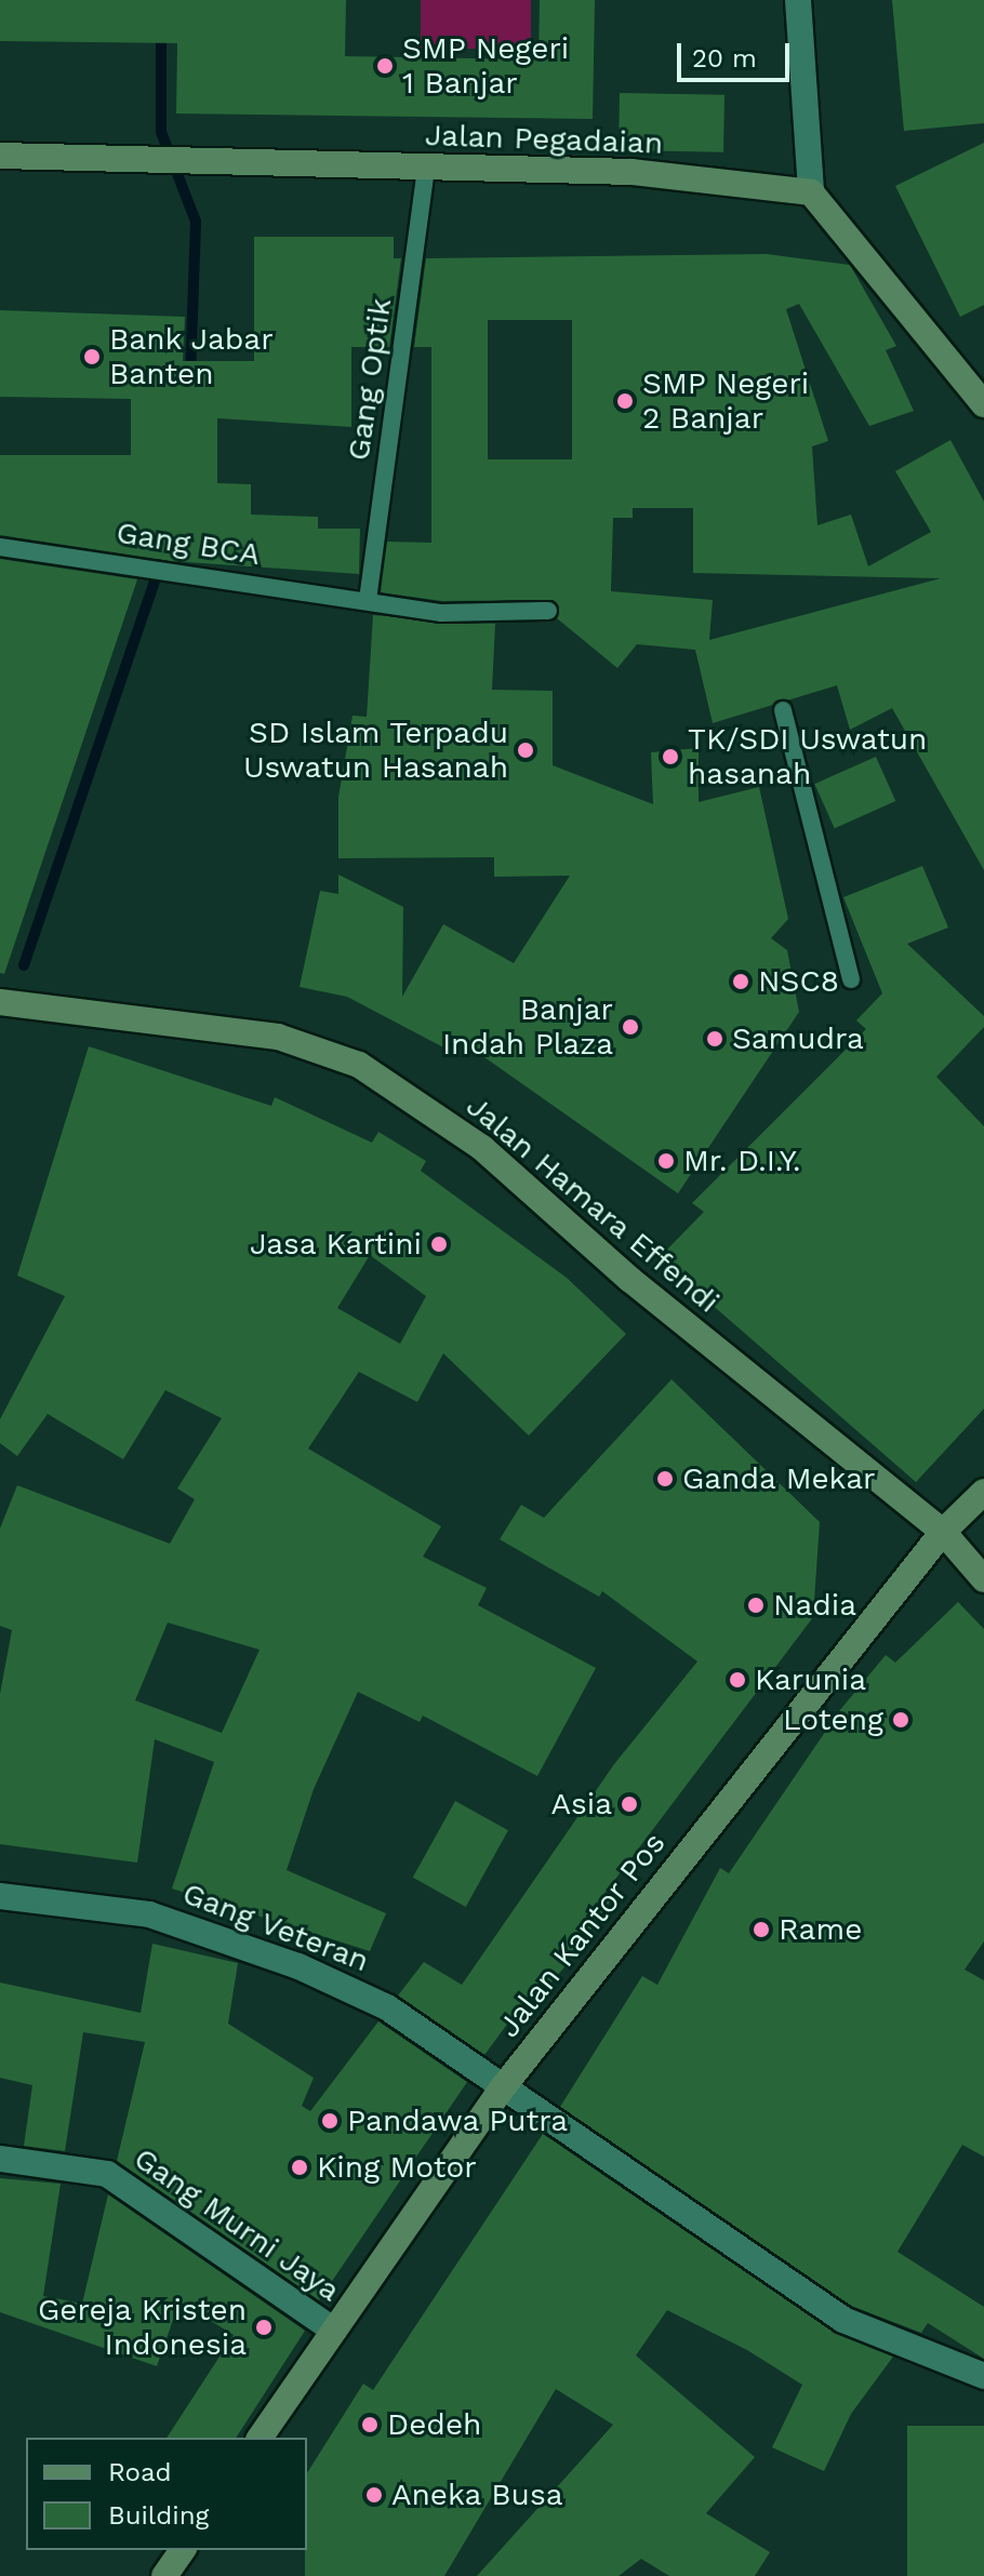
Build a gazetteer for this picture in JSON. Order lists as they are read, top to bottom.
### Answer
{
  "streets": {
    "street": [
      "Jalan Pegadaian",
      "Jalan Hamara Effendi",
      "Gang Veteran",
      "Jalan Kantor Pos",
      "Gang Murni Jaya"
    ],
    "lane": ["Gang Optik", "Gang BCA"]
  },
  "crossings": [
    ["Jalan Pegadaian", "Gang Optik"],
    ["Gang Optik", "Gang BCA"],
    ["Jalan Hamara Effendi", "Jalan Kantor Pos"],
    ["Gang Veteran", "Jalan Kantor Pos"],
    ["Jalan Kantor Pos", "Gang Murni Jaya"]
  ],
  "places": [
    "SMP Negeri 1 Banjar",
    "Bank Jabar Banten",
    "SMP Negeri 2 Banjar",
    "SD Islam Terpadu Uswatun Hasanah",
    "TK/SDI Uswatun hasanah",
    "NSC8",
    "Banjar Indah Plaza",
    "Samudra",
    "Mr. D.I.Y.",
    "Jasa Kartini",
    "Ganda Mekar",
    "Nadia",
    "Karunia",
    "Loteng",
    "Asia",
    "Rame",
    "Pandawa Putra",
    "King Motor",
    "Gereja Kristen Indonesia",
    "Dedeh",
    "Aneka Busa"
  ],
  "legend": ["Road", "Building"],
  "scale_bar": "20 m"
}
